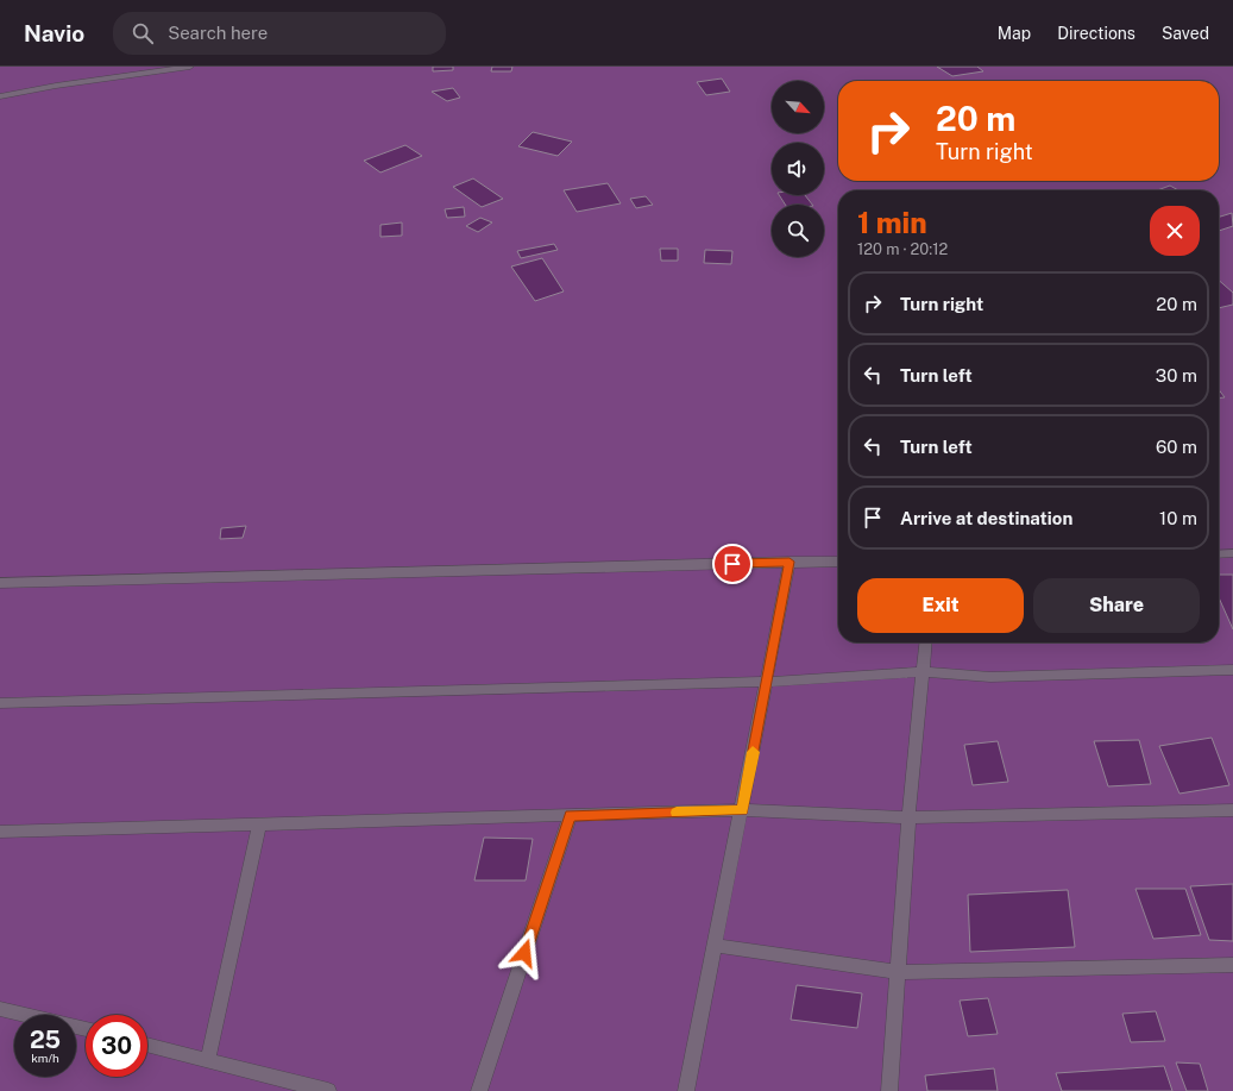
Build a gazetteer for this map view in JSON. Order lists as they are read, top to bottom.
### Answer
{
  "north": "bottom right",
  "page": {
    "header": "Navio",
    "search": "Search here",
    "nav": ["Map", "Directions", "Saved"],
    "turn": ["20 m", "Turn right"],
    "heading": ["1 min", "120 m · 20:12"],
    "list": [
      {
        "name": "Turn right",
        "value": "20 m"
      },
      {
        "name": "Turn left",
        "value": "30 m"
      },
      {
        "name": "Turn left",
        "value": "60 m"
      },
      {
        "name": "Arrive at destination",
        "value": "10 m"
      }
    ],
    "buttons": ["Exit", "Share"],
    "speed": "25 km/h",
    "limit": "30"
  }
}
